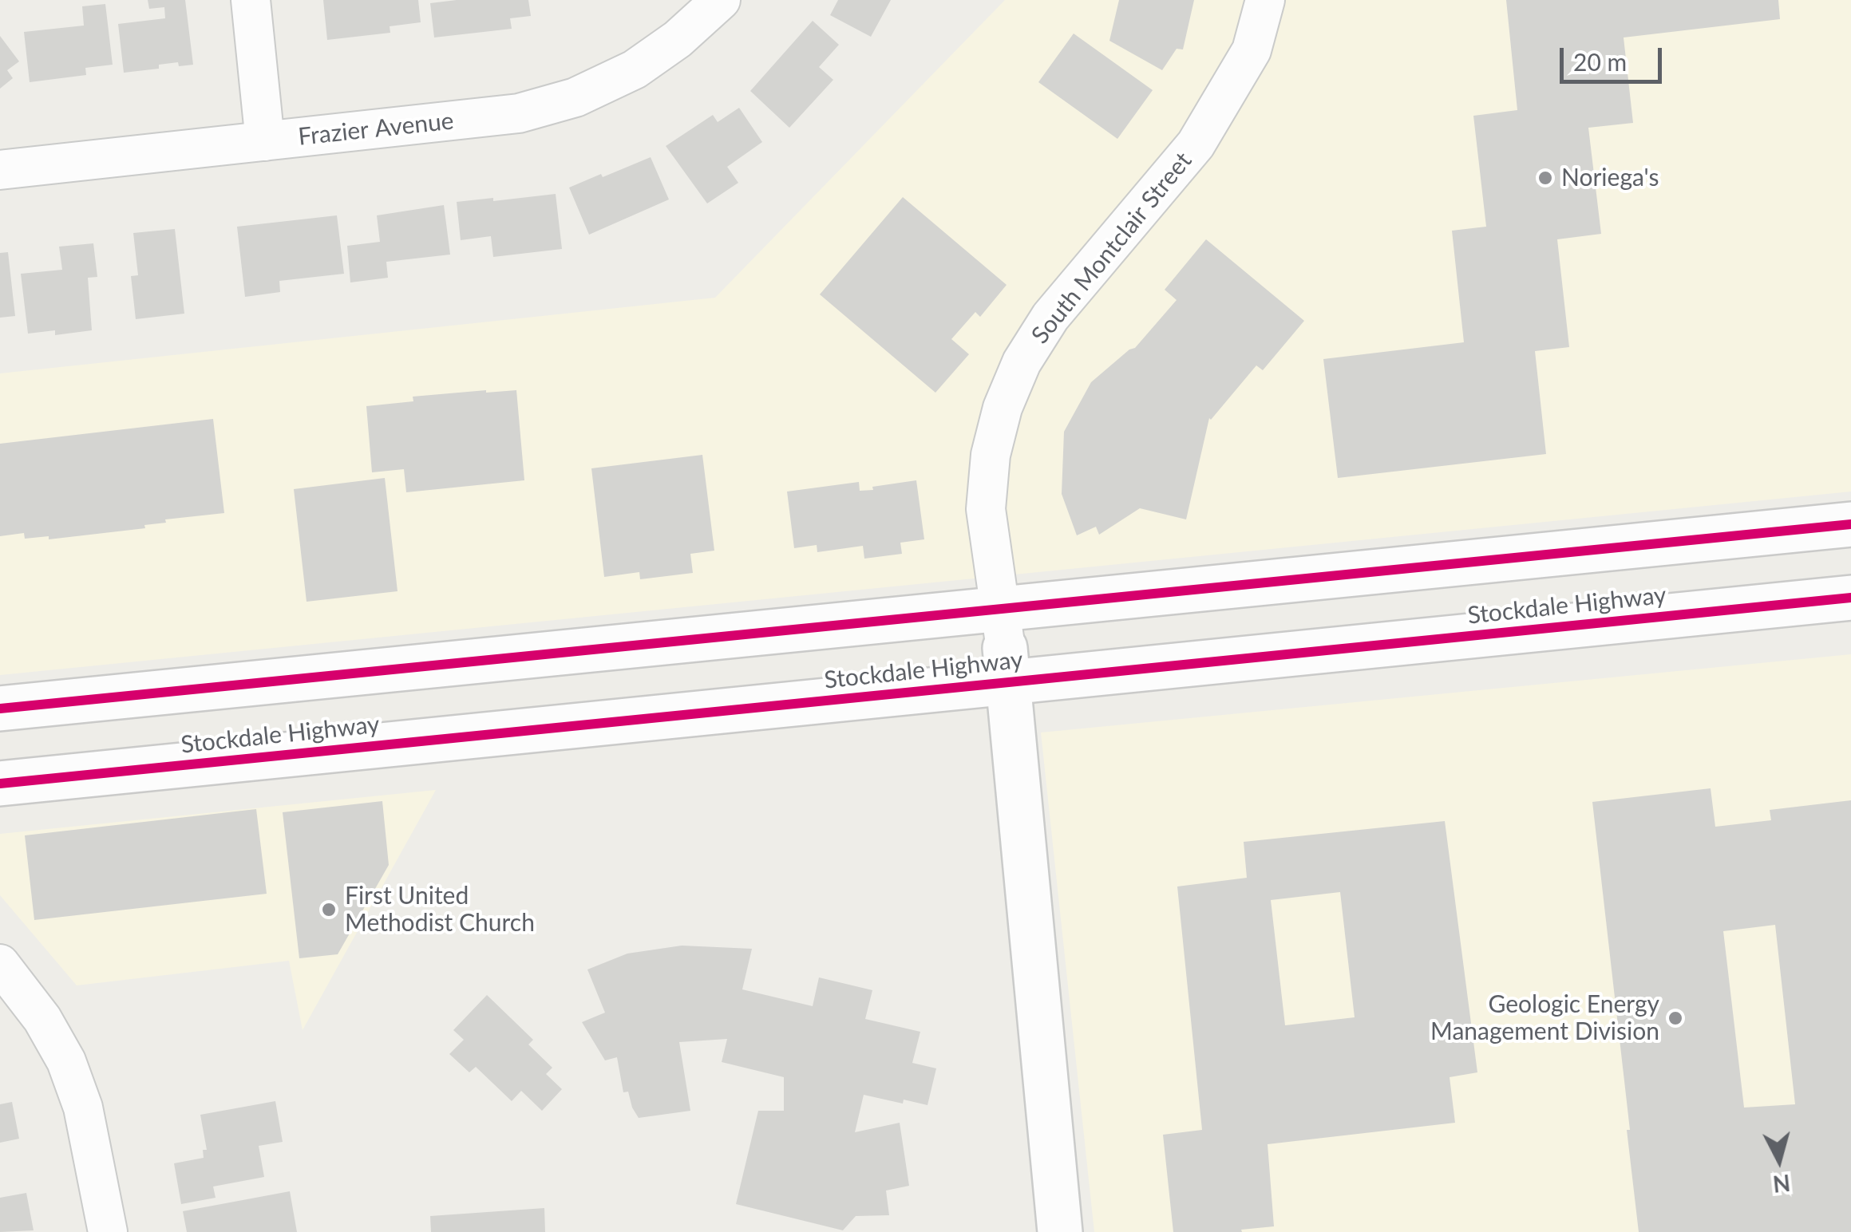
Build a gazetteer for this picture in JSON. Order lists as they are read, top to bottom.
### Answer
{
  "streets": {
    "main road": ["Stockdale Highway"],
    "street": ["Frazier Avenue", "South Montclair Street"]
  },
  "crossings": [
    ["South Montclair Street", "Stockdale Highway"]
  ],
  "places": ["Noriega's", "First United Methodist Church", "Geologic Energy Management Division"],
  "scale_bar": "20 m",
  "north": "bottom"
}
